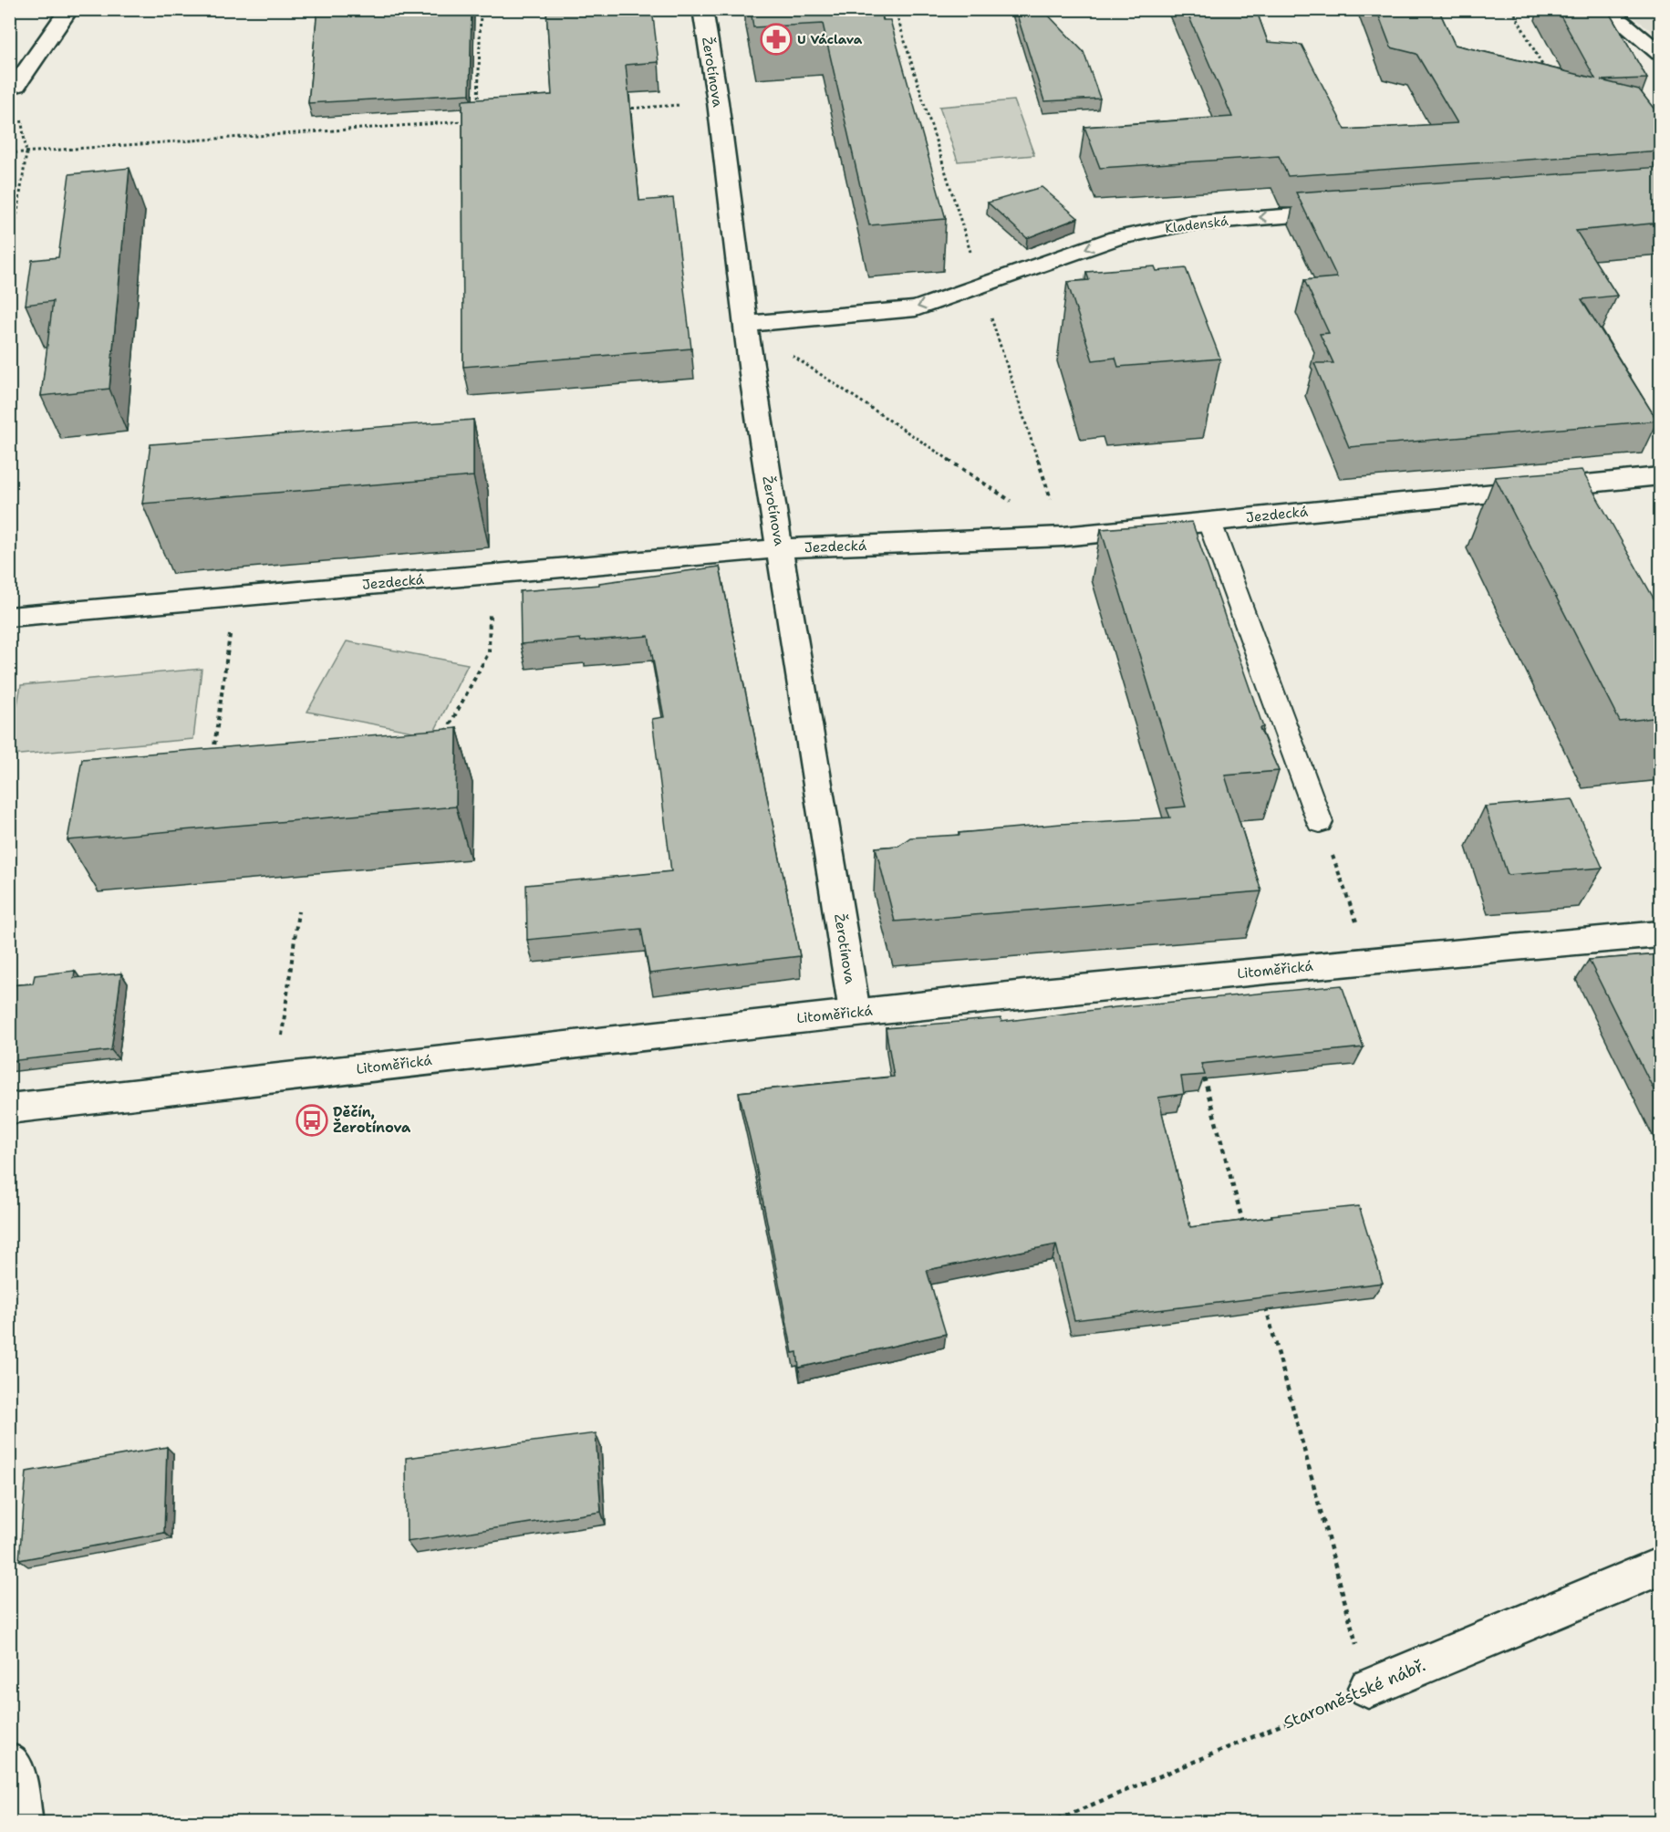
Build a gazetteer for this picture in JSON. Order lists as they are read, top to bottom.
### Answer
{
  "streets": {
    "street": [
      "Žerotínova",
      "Kladenská",
      "Jezdecká",
      "Litoměřická",
      "Staroměstské nábř."
    ]
  },
  "crossings": [
    ["Žerotínova", "Kladenská"],
    ["Žerotínova", "Jezdecká"],
    ["Žerotínova", "Litoměřická"]
  ],
  "one_way": ["Kladenská"],
  "places": {
    "pharmacy": ["U Václava"],
    "bus stop": ["Děčín, Žerotínova"]
  }
}
